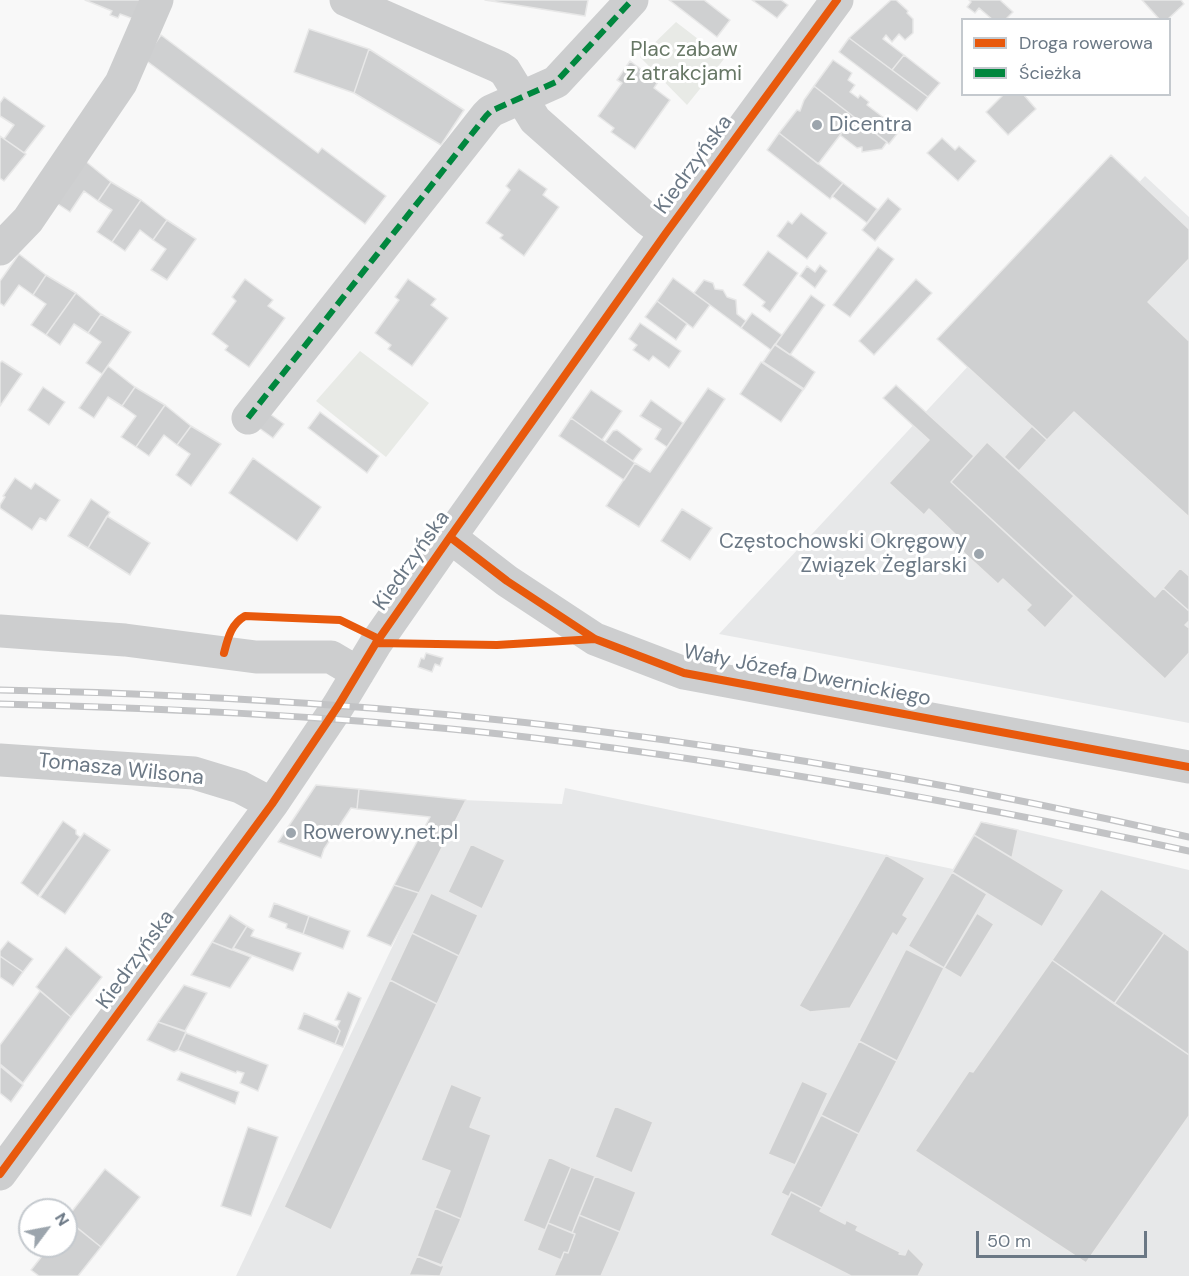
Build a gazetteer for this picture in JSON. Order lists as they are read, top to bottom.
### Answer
{
  "streets": {
    "street": ["Kiedrzyńska", "Wały Józefa Dwernickiego", "Tomasza Wilsona"]
  },
  "crossings": [
    ["Kiedrzyńska", "Wały Józefa Dwernickiego"],
    ["Kiedrzyńska", "Tomasza Wilsona"]
  ],
  "parks": ["Plac zabaw z atrakcjami"],
  "places": ["Dicentra", "Częstochowski Okręgowy Związek Żeglarski", "Rowerowy.net.pl"],
  "legend": ["Droga rowerowa", "Ścieżka"],
  "scale_bar": "50 m",
  "north": "top right"
}
